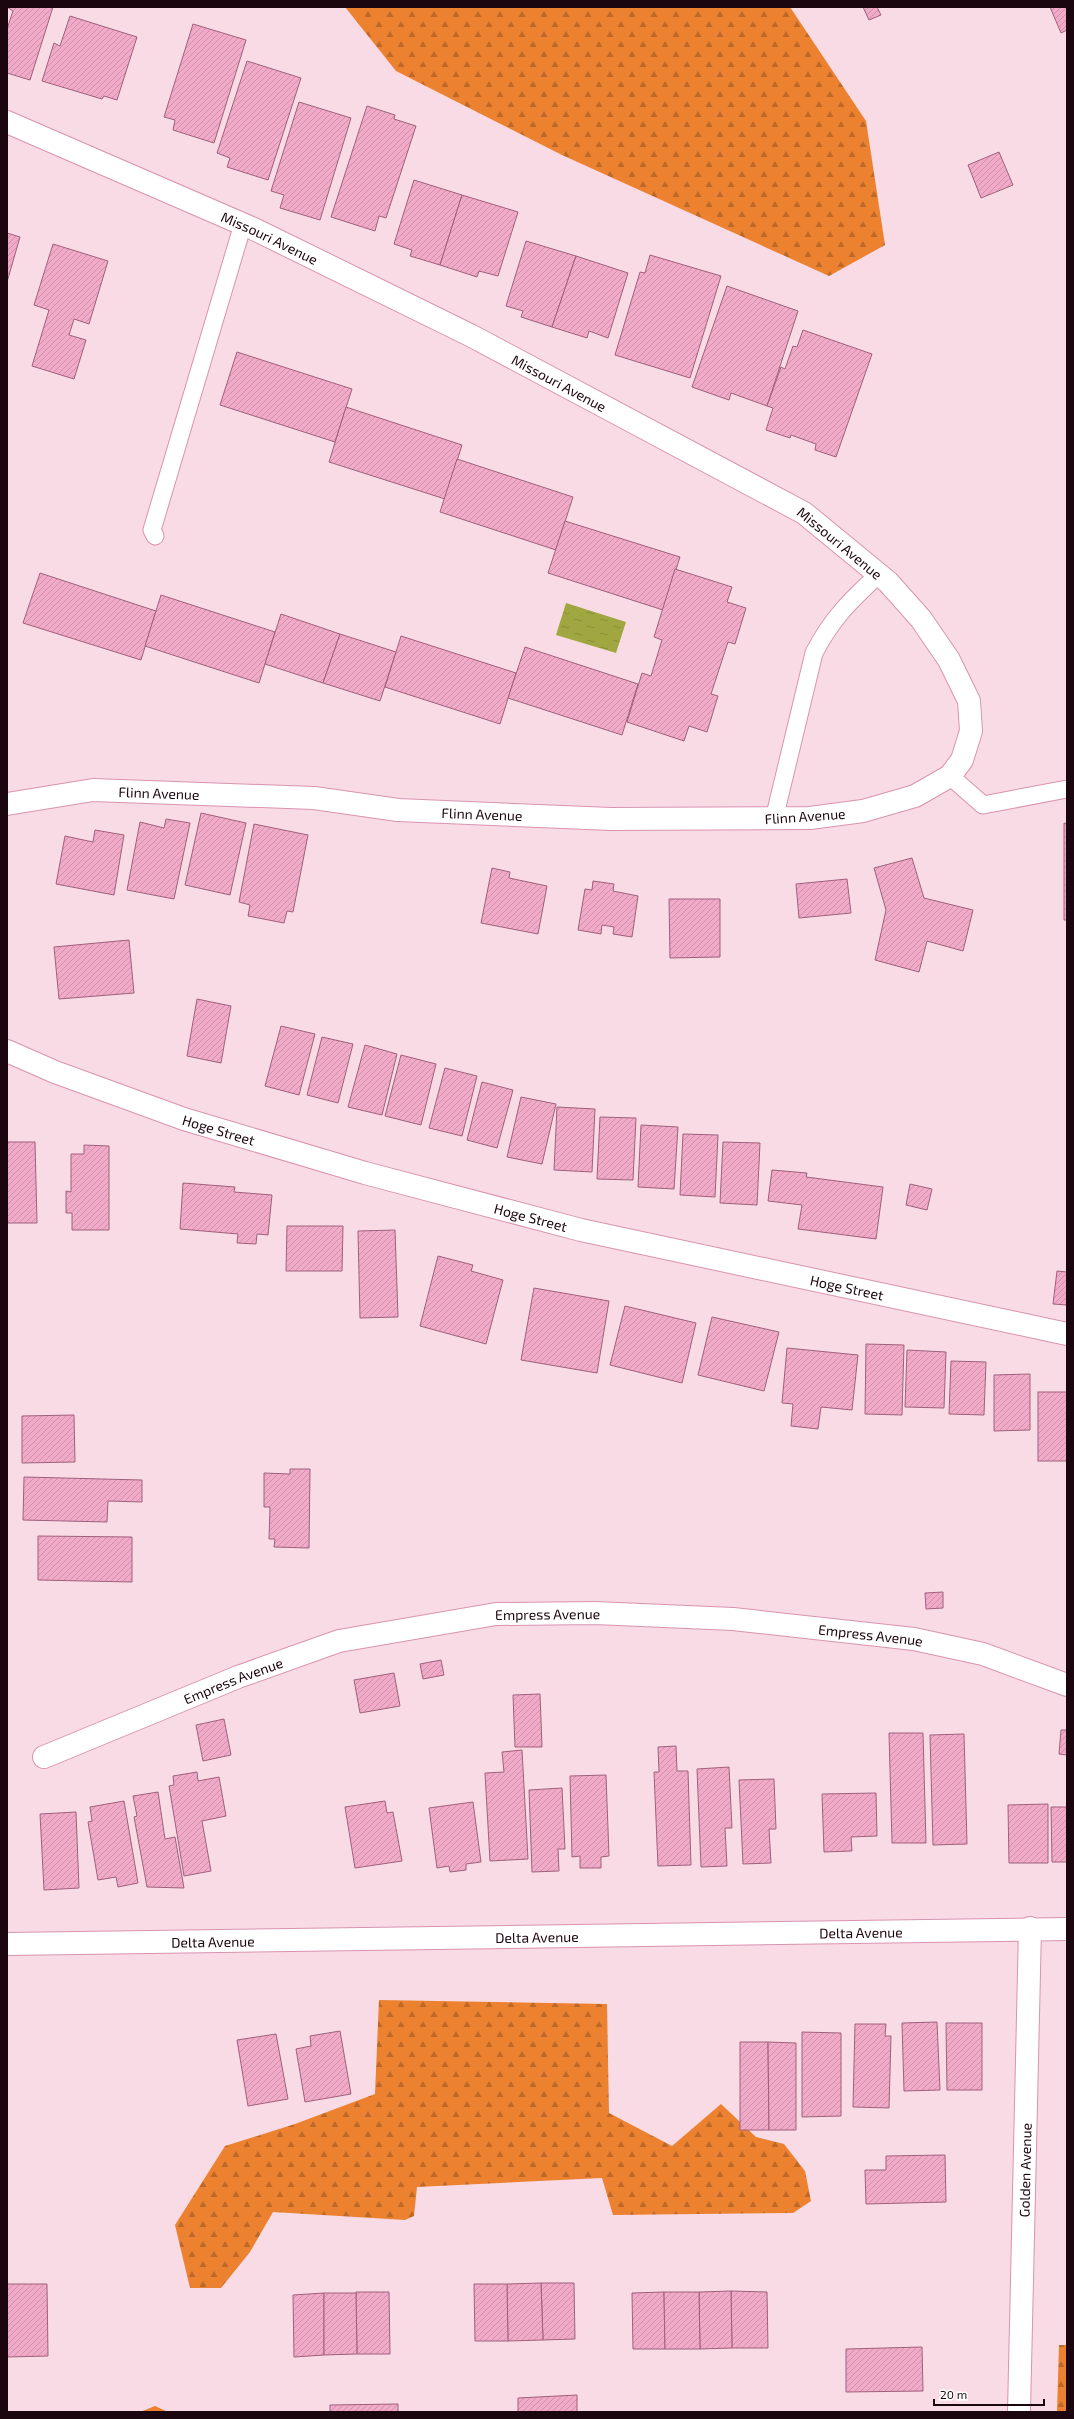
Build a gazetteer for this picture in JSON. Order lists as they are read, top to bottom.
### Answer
{
  "streets": {
    "street": [
      "Missouri Avenue",
      "Flinn Avenue",
      "Hoge Street",
      "Empress Avenue",
      "Delta Avenue",
      "Golden Avenue"
    ]
  },
  "crossings": [
    ["Missouri Avenue", "Flinn Avenue"],
    ["Delta Avenue", "Golden Avenue"]
  ],
  "scale_bar": "20 m"
}
